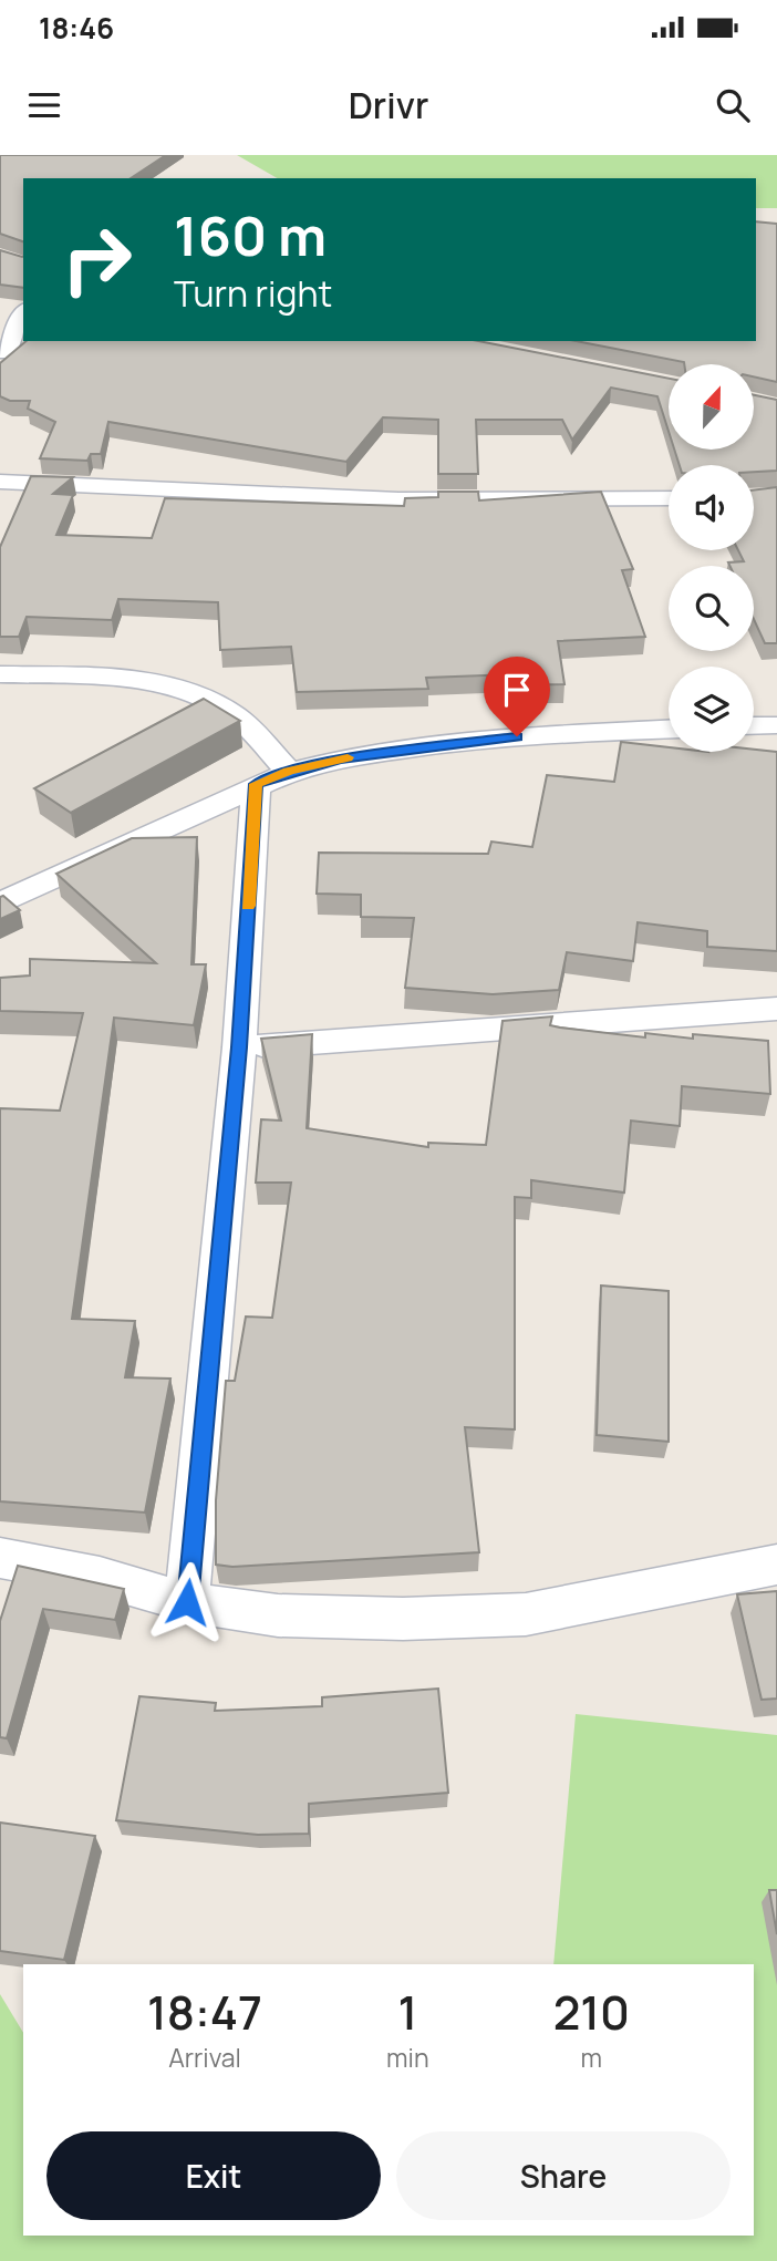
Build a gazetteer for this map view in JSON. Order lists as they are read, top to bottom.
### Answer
{
  "north": "top",
  "page": {
    "status": "18:46",
    "header": "Drivr",
    "turn": ["160 m", "Turn right"],
    "eta": [
      "18:47",
      "Arrival",
      "1",
      "min",
      "210",
      "m"
    ],
    "buttons": ["Exit", "Share"]
  }
}
